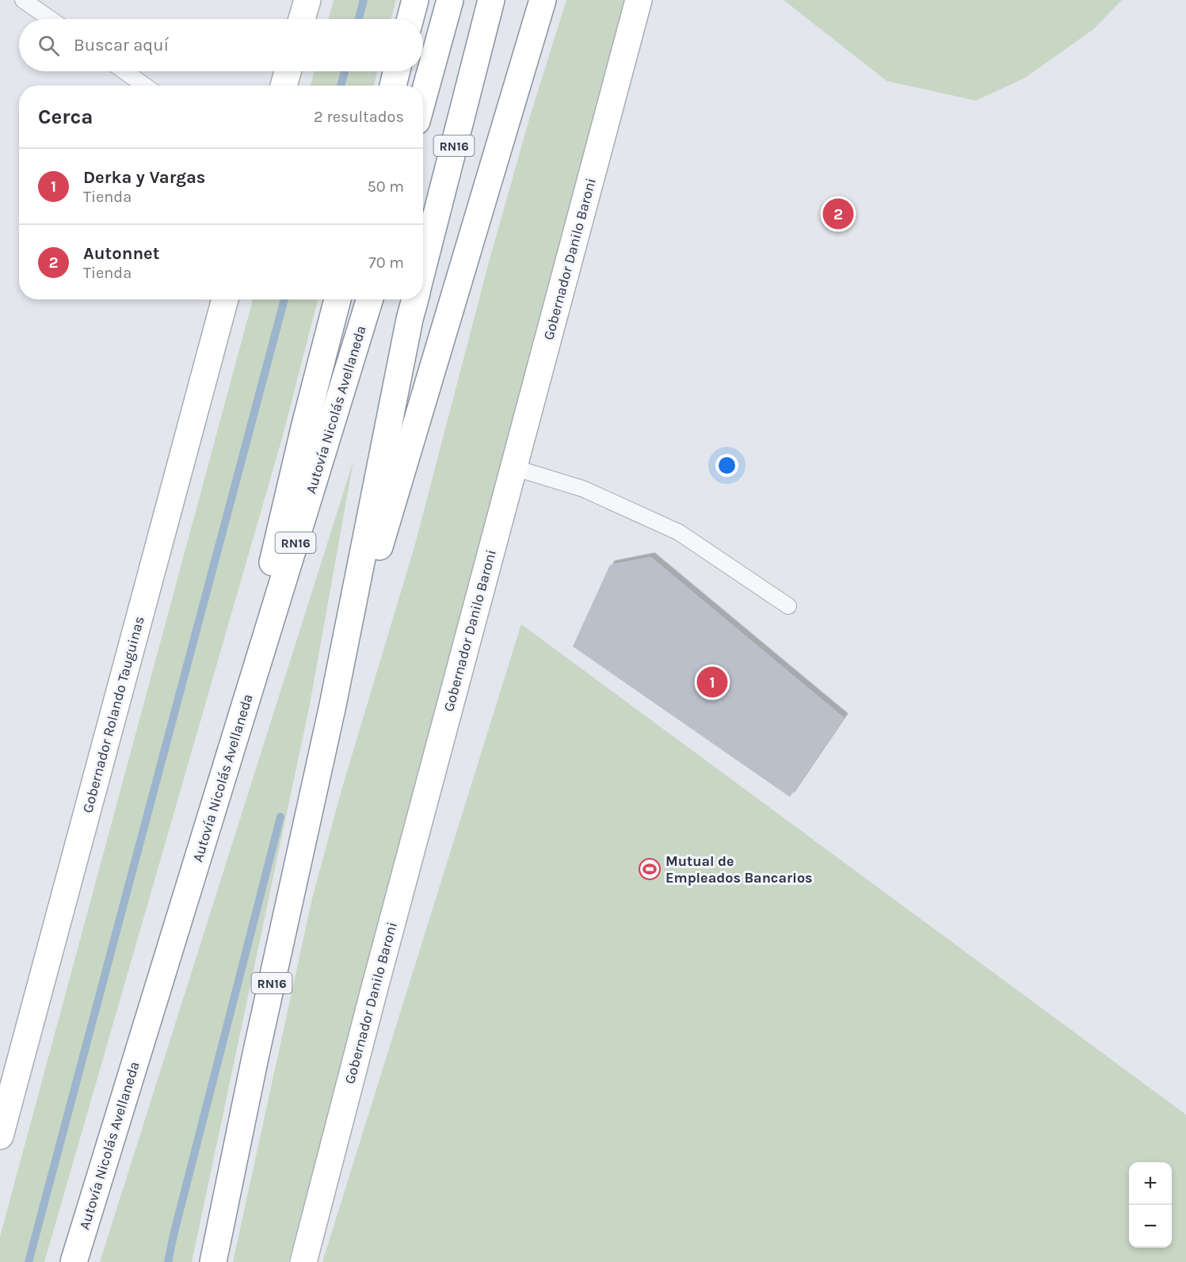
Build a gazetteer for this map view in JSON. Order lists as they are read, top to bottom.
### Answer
{
  "streets": {
    "main road": [
      "RN16",
      "Gobernador Danilo Baroni",
      "Autovía Nicolás Avellaneda",
      "Gobernador Rolando Tauguinas"
    ]
  },
  "places": {
    "sports": ["Mutual de Empleados Bancarios"]
  },
  "page": {
    "search": "Buscar aquí",
    "heading": ["Cerca", "2 resultados"],
    "list": [
      {
        "mark": "1",
        "name": "Derka y Vargas",
        "note": "Tienda",
        "value": "50 m"
      },
      {
        "mark": "2",
        "name": "Autonnet",
        "note": "Tienda",
        "value": "70 m"
      }
    ],
    "pins": ["2", "1"],
    "map_buttons": ["+", "−"]
  }
}
